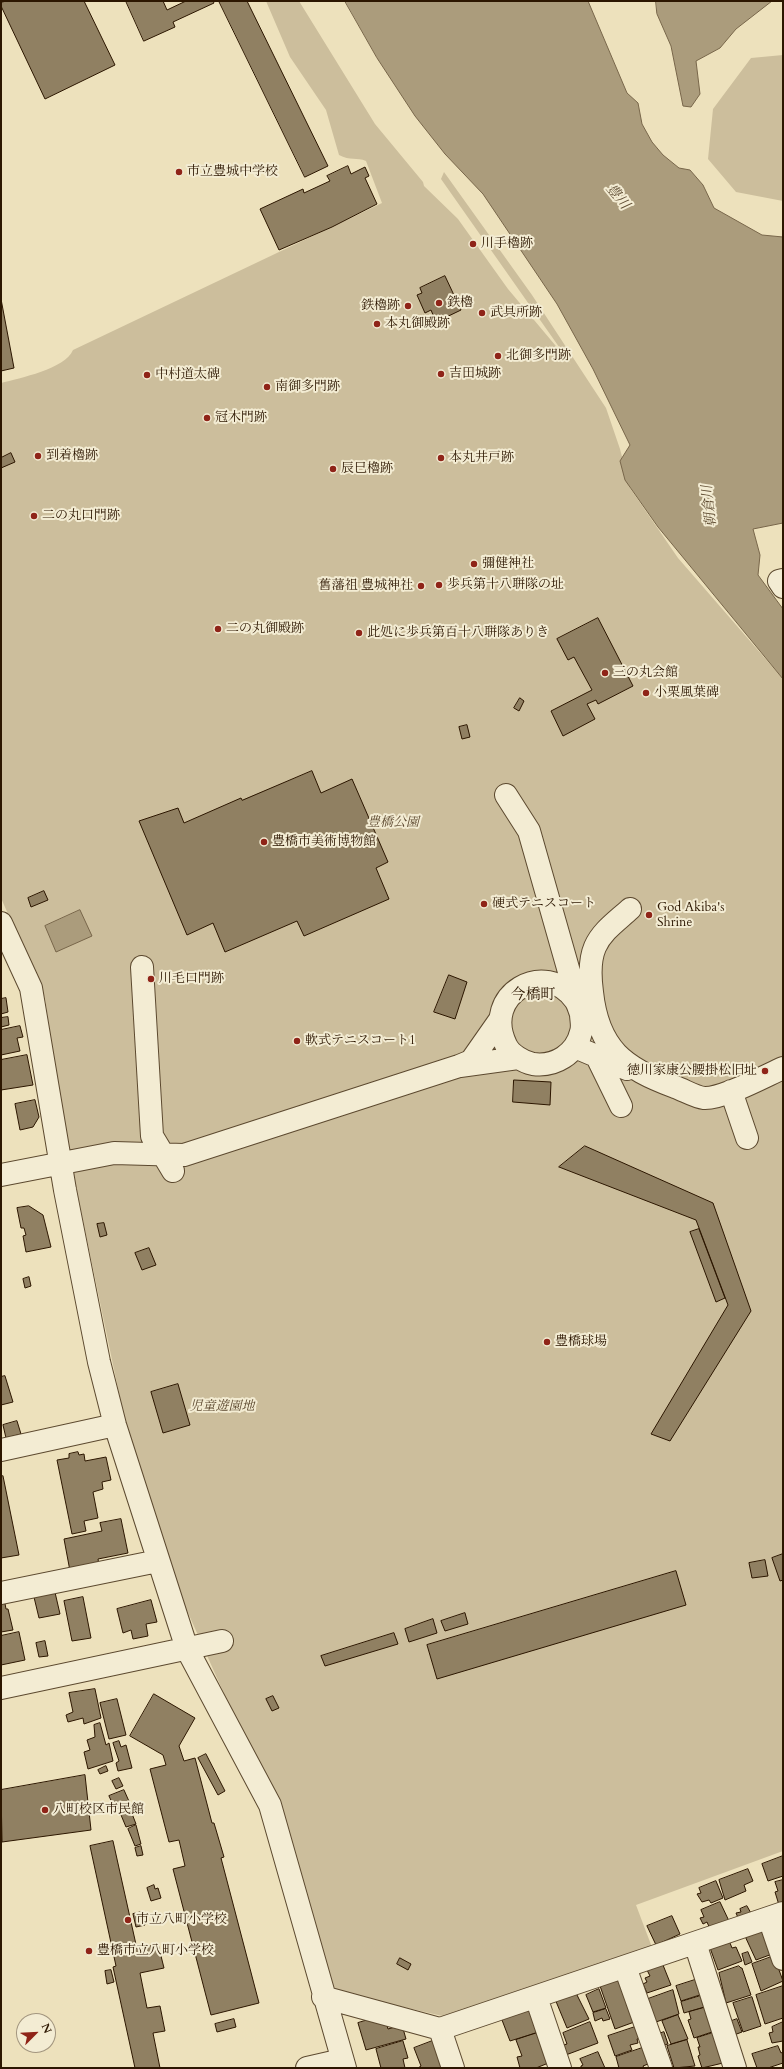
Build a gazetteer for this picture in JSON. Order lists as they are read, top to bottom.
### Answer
{
  "districts": ["今橋町"],
  "water": ["豊川", "朝倉川"],
  "parks": ["豊橋公園", "児童遊園地"],
  "places": [
    "市立豊城中学校",
    "川手櫓跡",
    "鉄櫓",
    "鉄櫓跡",
    "武具所跡",
    "本丸御殿跡",
    "北御多門跡",
    "吉田城跡",
    "中村道太碑",
    "南御多門跡",
    "冠木門跡",
    "到着櫓跡",
    "本丸井戸跡",
    "辰巳櫓跡",
    "二の丸口門跡",
    "彌健神社",
    "歩兵第十八聠隊の址",
    "舊藩祖 豊城神社",
    "二の丸御殿跡",
    "此処に歩兵第百十八聠隊ありき",
    "三の丸会館",
    "小栗風葉碑",
    "豊橋市美術博物館",
    "硬式テニスコート",
    "God Akiba's Shrine",
    "川毛口門跡",
    "軟式テニスコート1",
    "徳川家康公腰掛松旧址",
    "豊橋球場",
    "八町校区市民館",
    "市立八町小学校",
    "豊橋市立八町小学校"
  ],
  "north": "top right"
}
